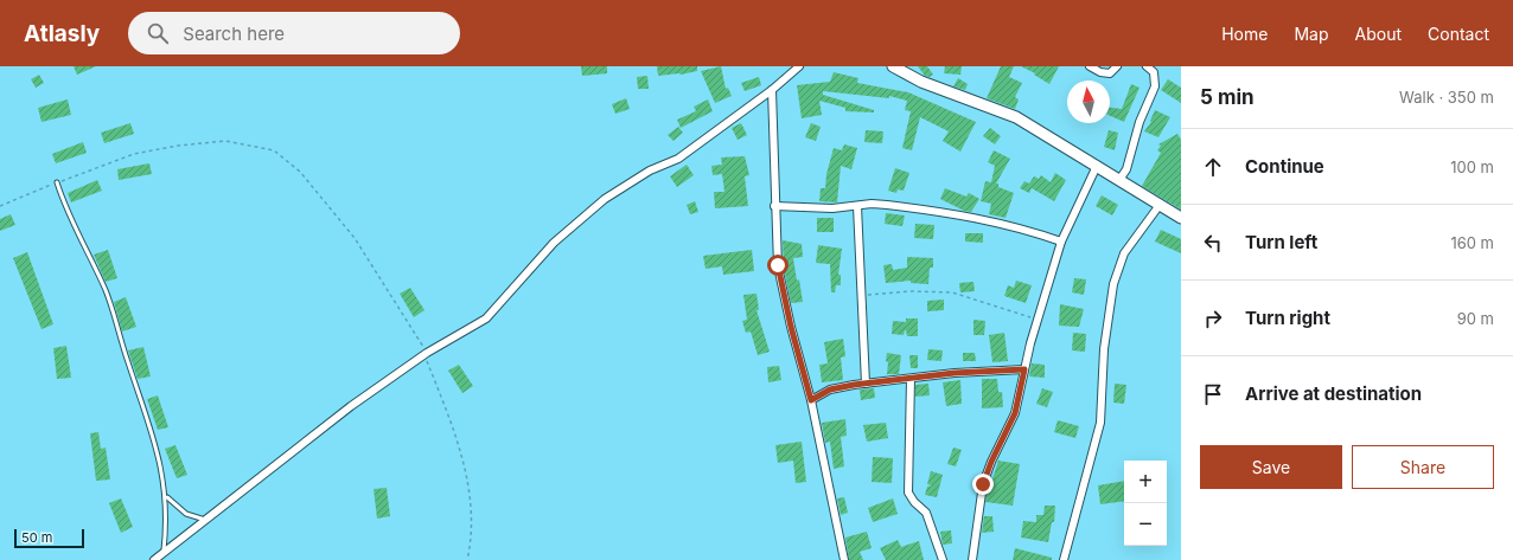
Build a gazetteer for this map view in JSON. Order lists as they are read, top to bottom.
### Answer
{
  "scale_bar": "50 m",
  "north": "top",
  "page": {
    "header": "Atlasly",
    "search": "Search here",
    "nav": [
      "Home",
      "Map",
      "About",
      "Contact"
    ],
    "heading": ["5 min", "Walk · 350 m"],
    "list": [
      ["Continue", "100 m"],
      ["Turn left", "160 m"],
      ["Turn right", "90 m"],
      "Arrive at destination"
    ],
    "buttons": ["Save", "Share"],
    "map_buttons": ["+", "−"],
    "scale": "50 m"
  }
}
